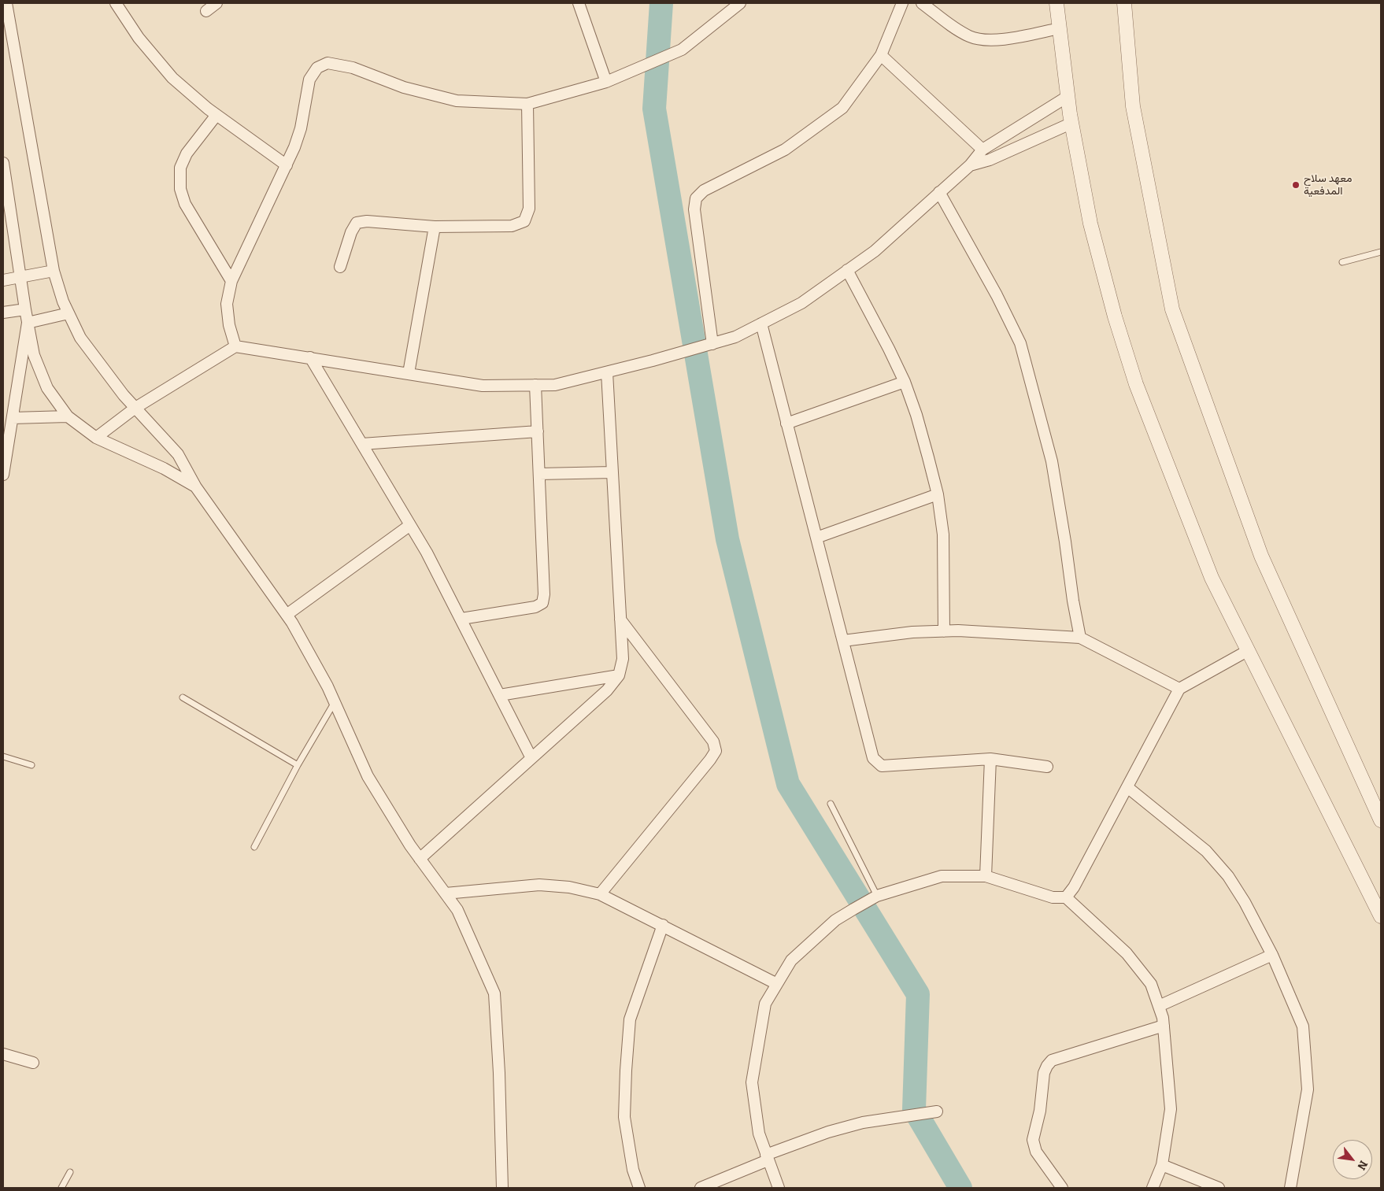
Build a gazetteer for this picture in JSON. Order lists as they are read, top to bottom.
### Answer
{
  "places": ["معهد سلاح المدفعية"],
  "north": "bottom right"
}
